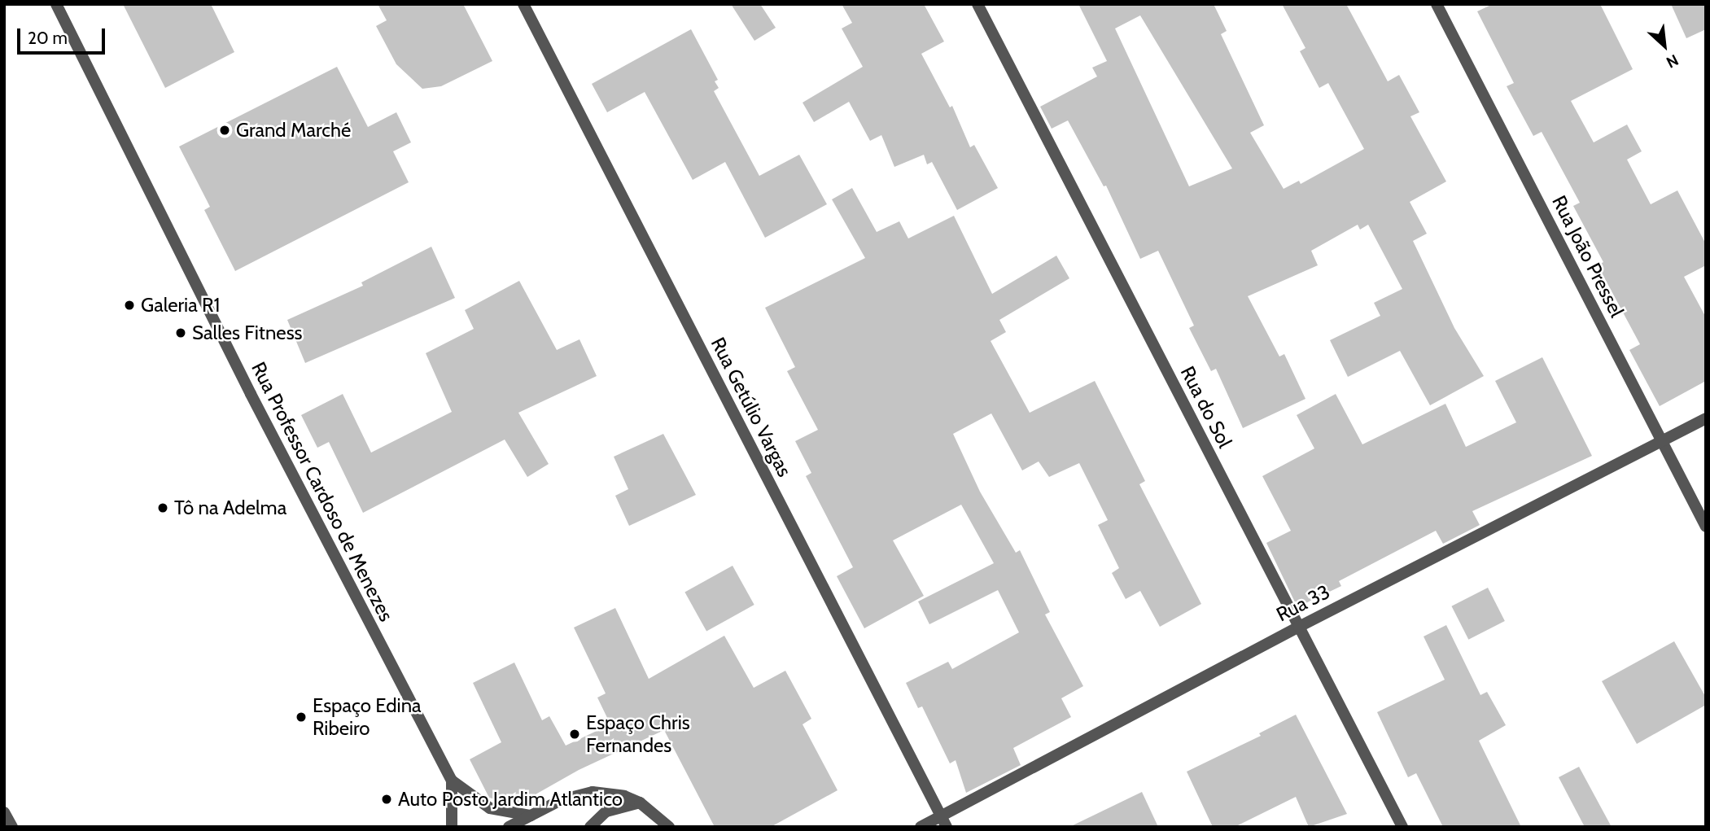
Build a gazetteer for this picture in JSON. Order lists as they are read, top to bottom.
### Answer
{
  "streets": {
    "street": [
      "Rua João Pressel",
      "Rua Getúlio Vargas",
      "Rua do Sol",
      "Rua Professor Cardoso de Menezes",
      "Rua 33"
    ]
  },
  "crossings": [
    ["Rua João Pressel", "Rua 33"],
    ["Rua Getúlio Vargas", "Rua 33"],
    ["Rua do Sol", "Rua 33"]
  ],
  "places": [
    "Grand Marché",
    "Galeria R1",
    "Salles Fitness",
    "Tô na Adelma",
    "Espaço Edina Ribeiro",
    "Espaço Chris Fernandes",
    "Auto Posto Jardim Atlantico"
  ],
  "scale_bar": "20 m",
  "north": "bottom right"
}
